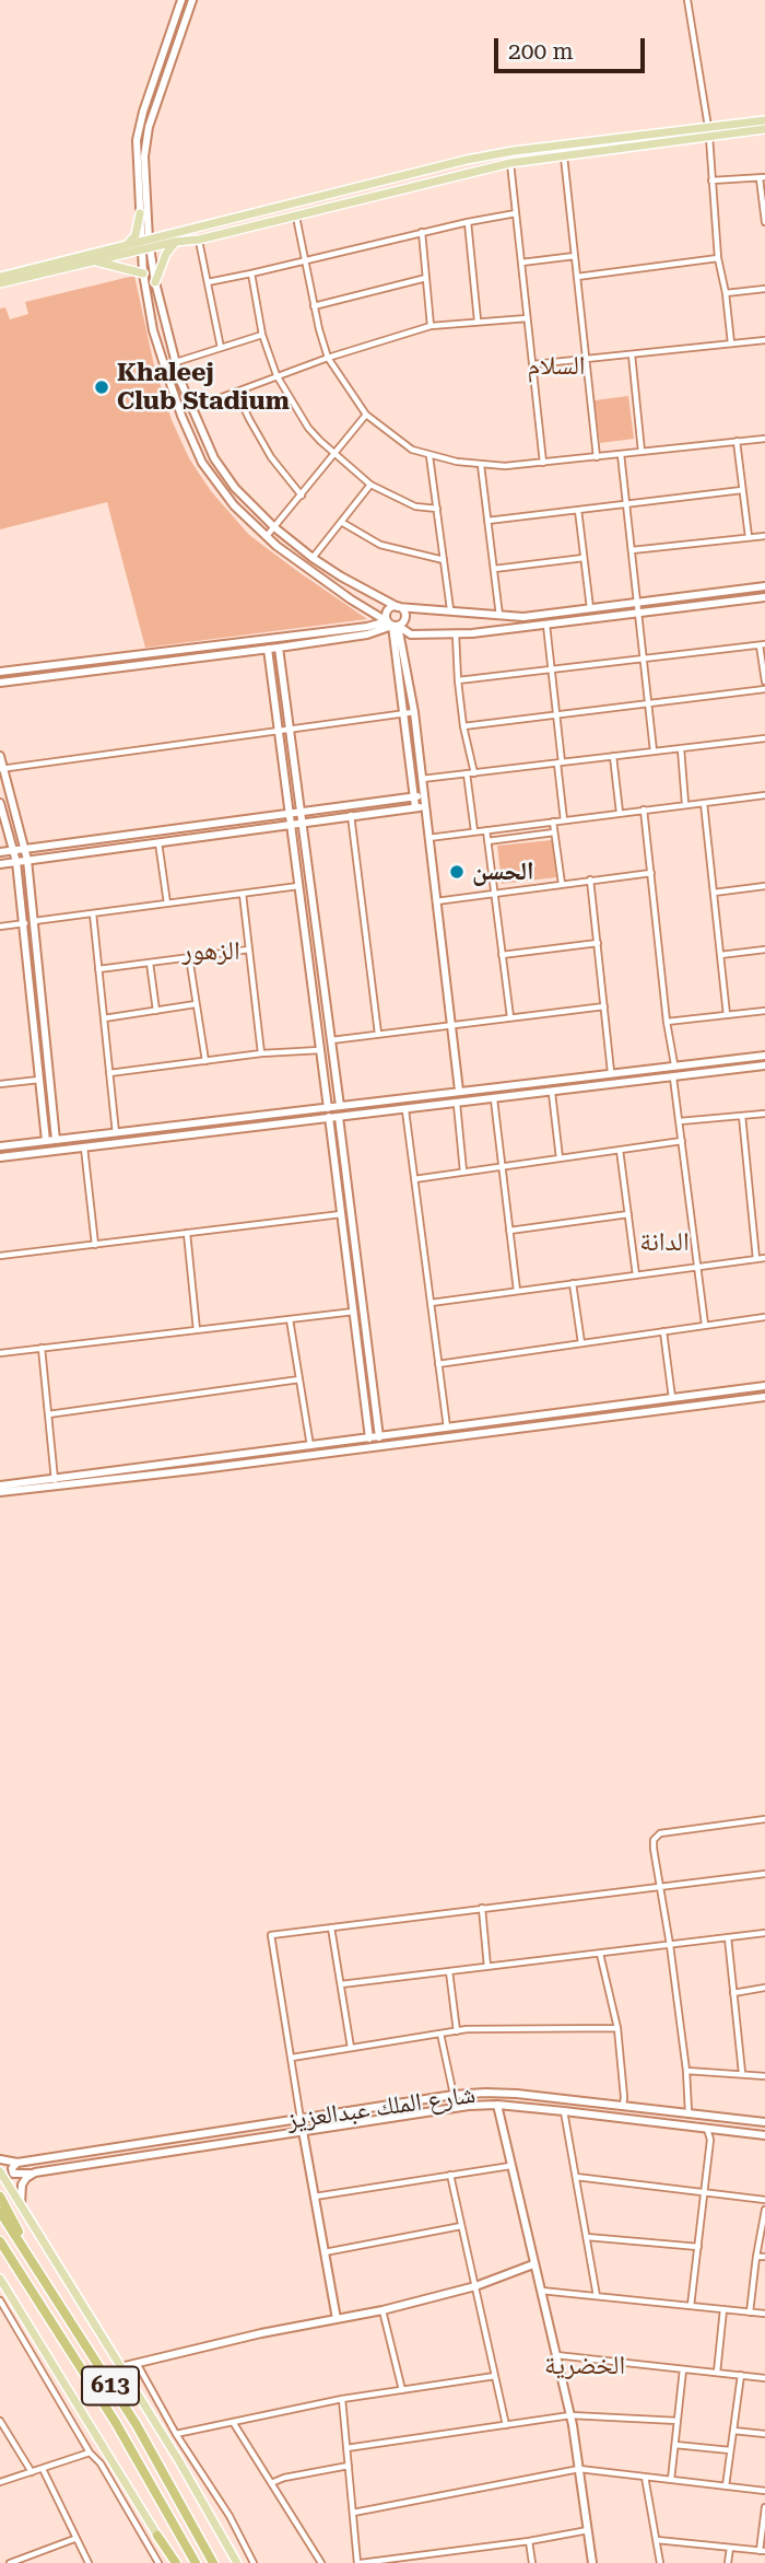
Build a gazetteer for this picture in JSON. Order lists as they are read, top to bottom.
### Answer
{
  "streets": {
    "highway": ["613"],
    "street": ["شارع الملك عبدالعزيز"]
  },
  "districts": [
    "السلام",
    "الزهور",
    "الدانة",
    "الخضرية"
  ],
  "places": ["Khaleej Club Stadium", "الحسن"],
  "scale_bar": "200 m"
}
